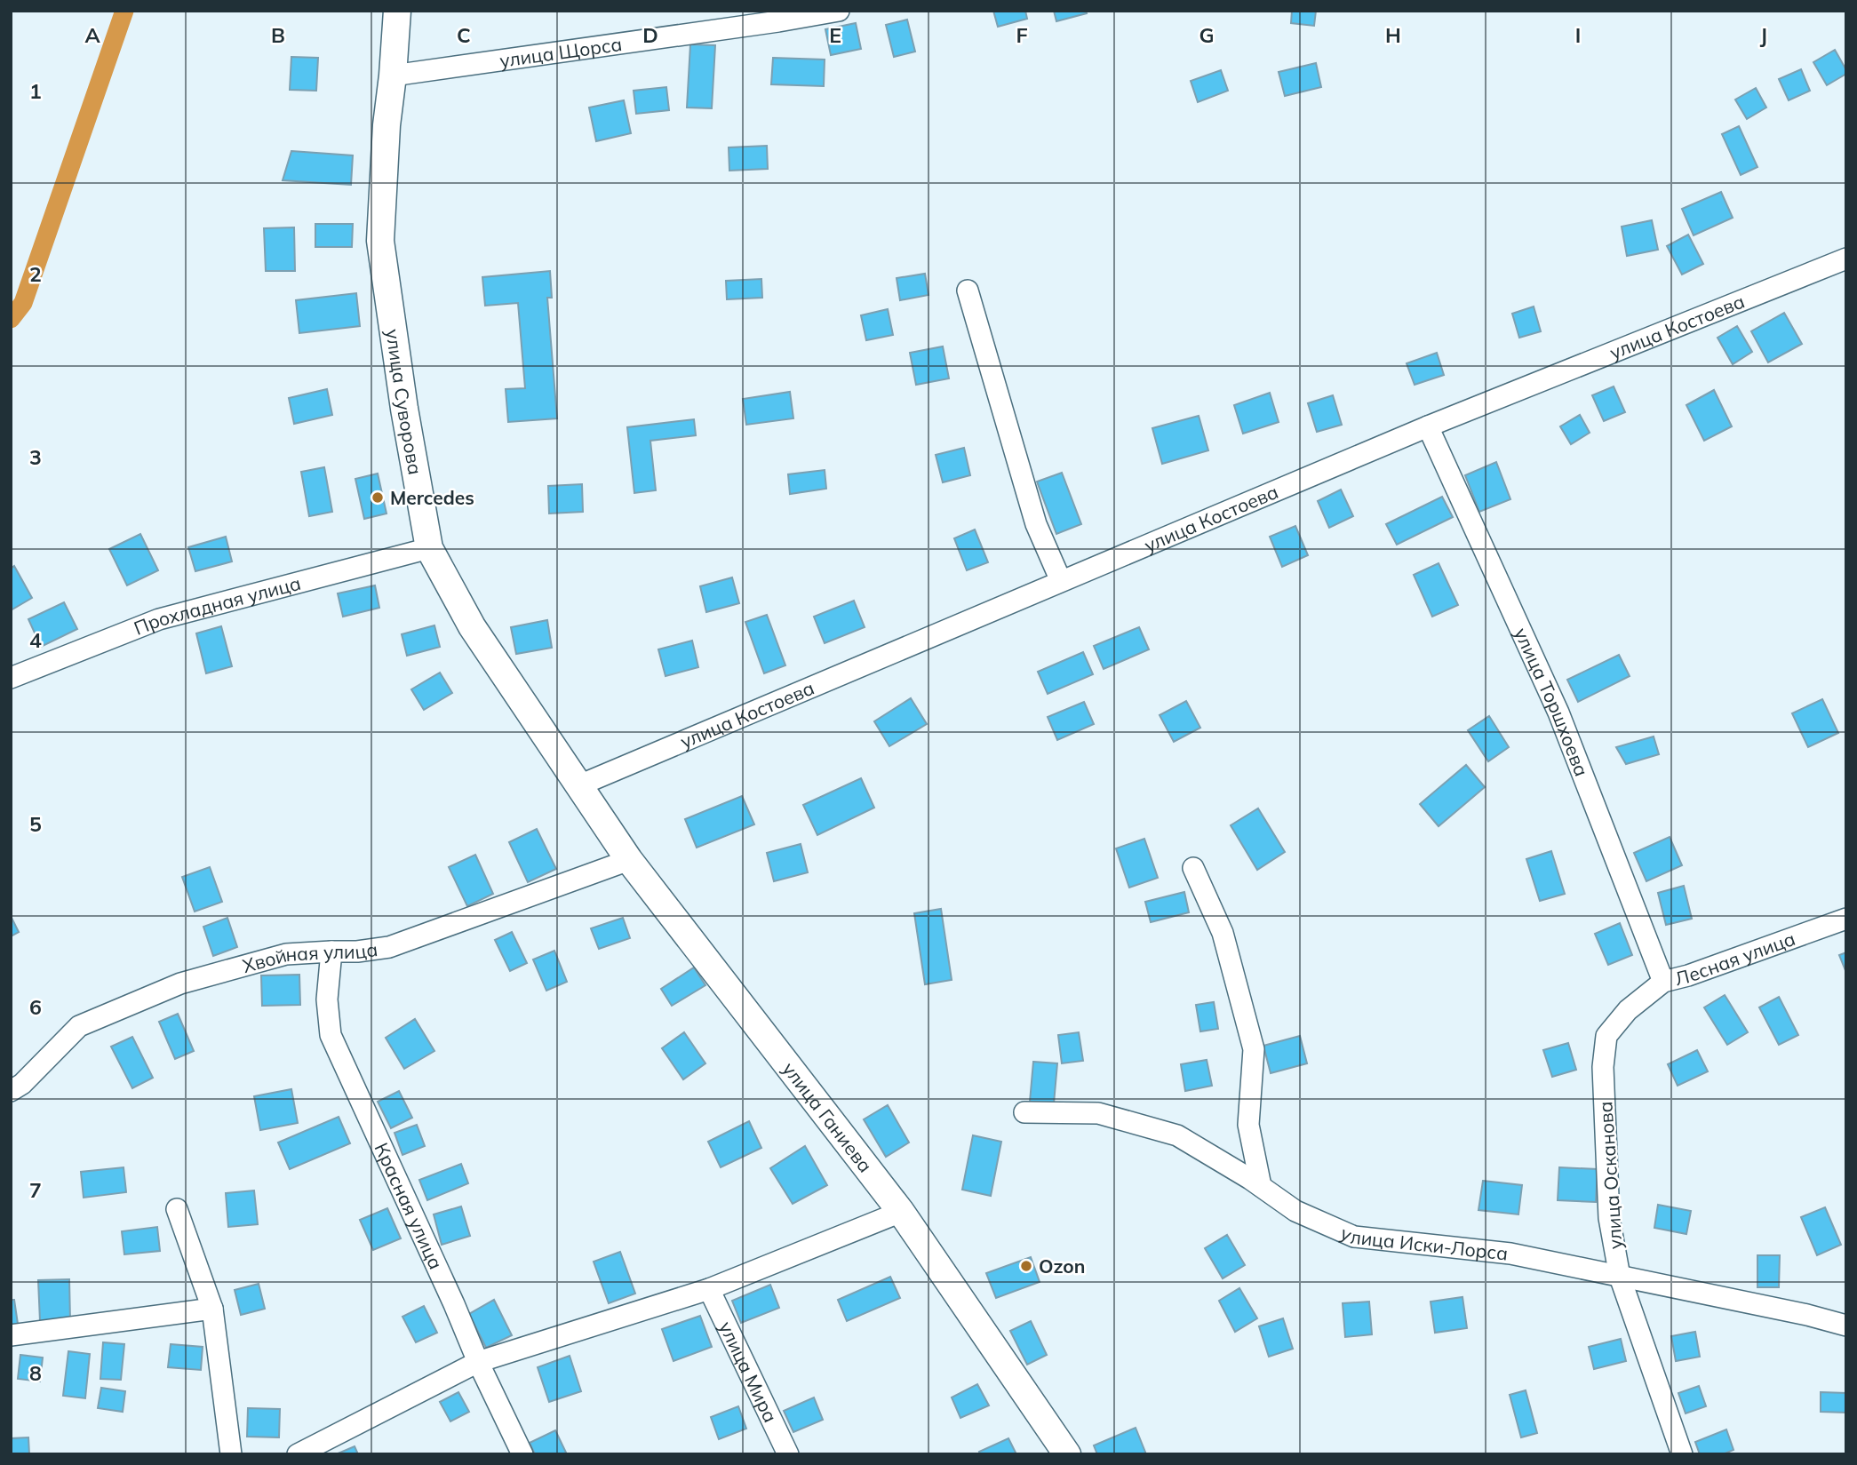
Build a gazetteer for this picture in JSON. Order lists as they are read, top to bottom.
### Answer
{
  "streets": {
    "main road": ["улица Суворова", "улица Ганиева"],
    "street": [
      "улица Щорса",
      "улица Костоева",
      "Прохладная улица",
      "улица Торшхоева",
      "Лесная улица",
      "Хвойная улица",
      "улица Осканова",
      "Красная улица",
      "улица Иски-Лорса",
      "улица Мира"
    ]
  },
  "crossings": [
    ["улица Щорса", "улица Суворова"],
    ["улица Костоева", "улица Суворова"],
    ["улица Костоева", "улица Торшхоева"],
    ["улица Костоева", "улица Ганиева"],
    ["улица Суворова", "Прохладная улица"],
    ["улица Суворова", "улица Ганиева"],
    ["улица Торшхоева", "Лесная улица"],
    ["Лесная улица", "улица Осканова"],
    ["Хвойная улица", "улица Ганиева"],
    ["Хвойная улица", "Красная улица"],
    ["улица Осканова", "улица Иски-Лорса"]
  ],
  "places": ["Mercedes", "Ozon"],
  "grid": {
    "columns": [
      "A",
      "B",
      "C",
      "D",
      "E",
      "F",
      "G",
      "H",
      "I",
      "J"
    ],
    "rows": [
      "1",
      "2",
      "3",
      "4",
      "5",
      "6",
      "7",
      "8"
    ]
  }
}
